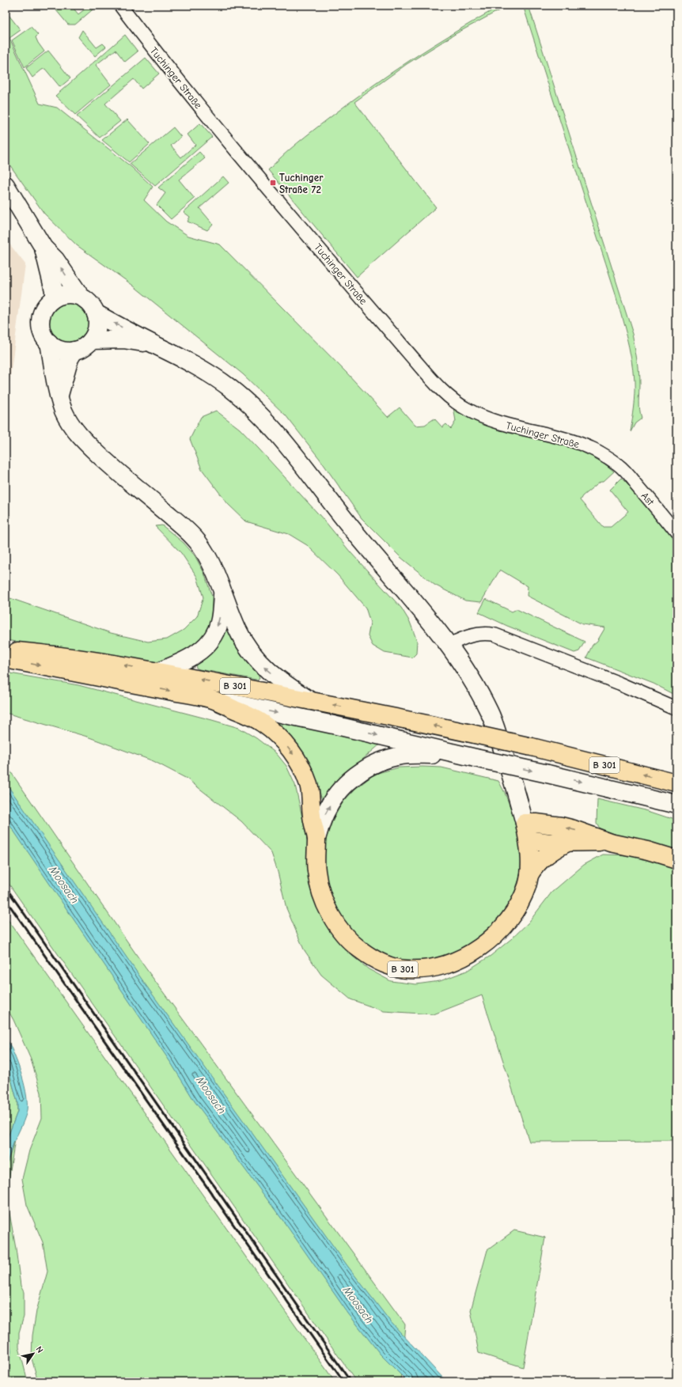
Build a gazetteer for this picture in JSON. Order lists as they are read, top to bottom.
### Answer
{
  "streets": {
    "main road": ["B 301"],
    "street": ["Tuchinger Straße", "Ast"]
  },
  "crossings": [
    ["Tuchinger Straße", "Ast"]
  ],
  "water": ["Moosach"],
  "places": {
    "transit": ["Tuchinger Straße 72"]
  },
  "north": "top right"
}
